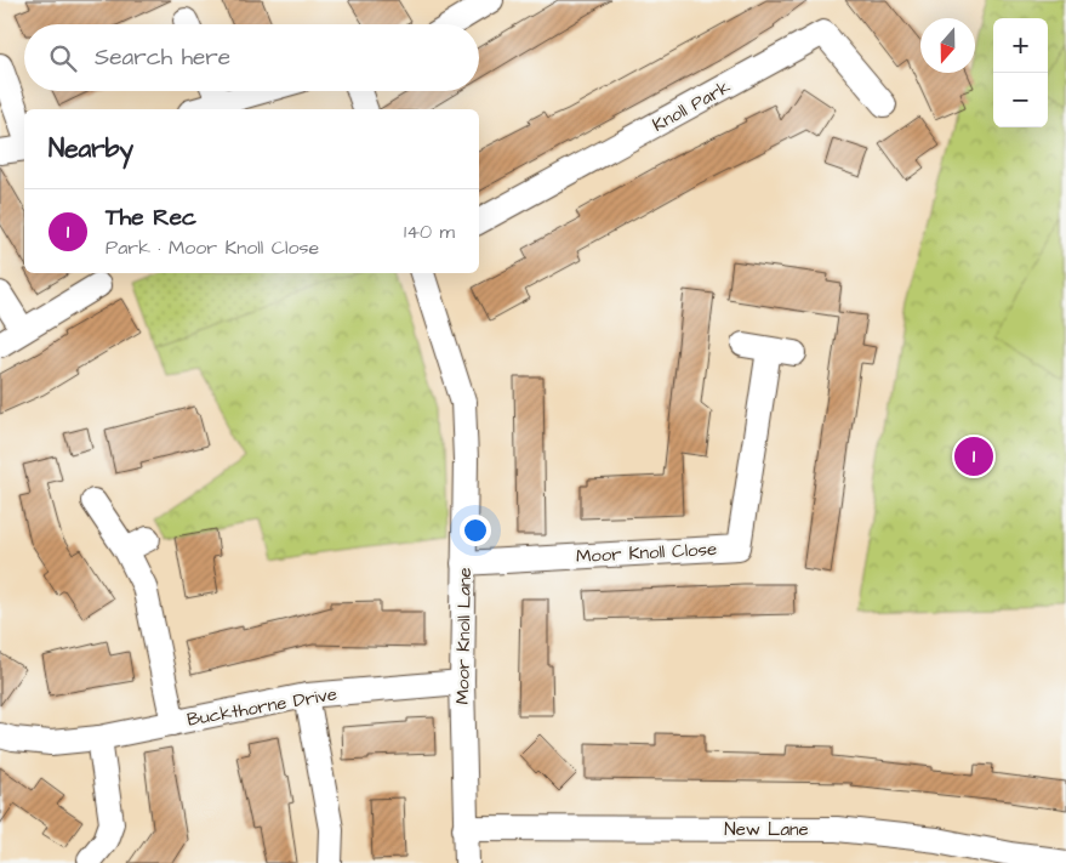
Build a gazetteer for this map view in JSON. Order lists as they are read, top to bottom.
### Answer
{
  "streets": {
    "street": [
      "Knoll Park",
      "Moor Knoll Close",
      "Moor Knoll Lane",
      "Buckthorne Drive",
      "New Lane"
    ]
  },
  "crossings": [
    ["Moor Knoll Close", "Moor Knoll Lane"],
    ["Moor Knoll Lane", "Buckthorne Drive"],
    ["Moor Knoll Lane", "New Lane"]
  ],
  "north": "bottom",
  "page": {
    "map_buttons": ["+", "−"],
    "search": "Search here",
    "heading": "Nearby",
    "list": [
      {
        "mark": "1",
        "name": "The Rec",
        "note": "Park · Moor Knoll Close",
        "value": "140 m"
      }
    ],
    "pins": "1"
  }
}
